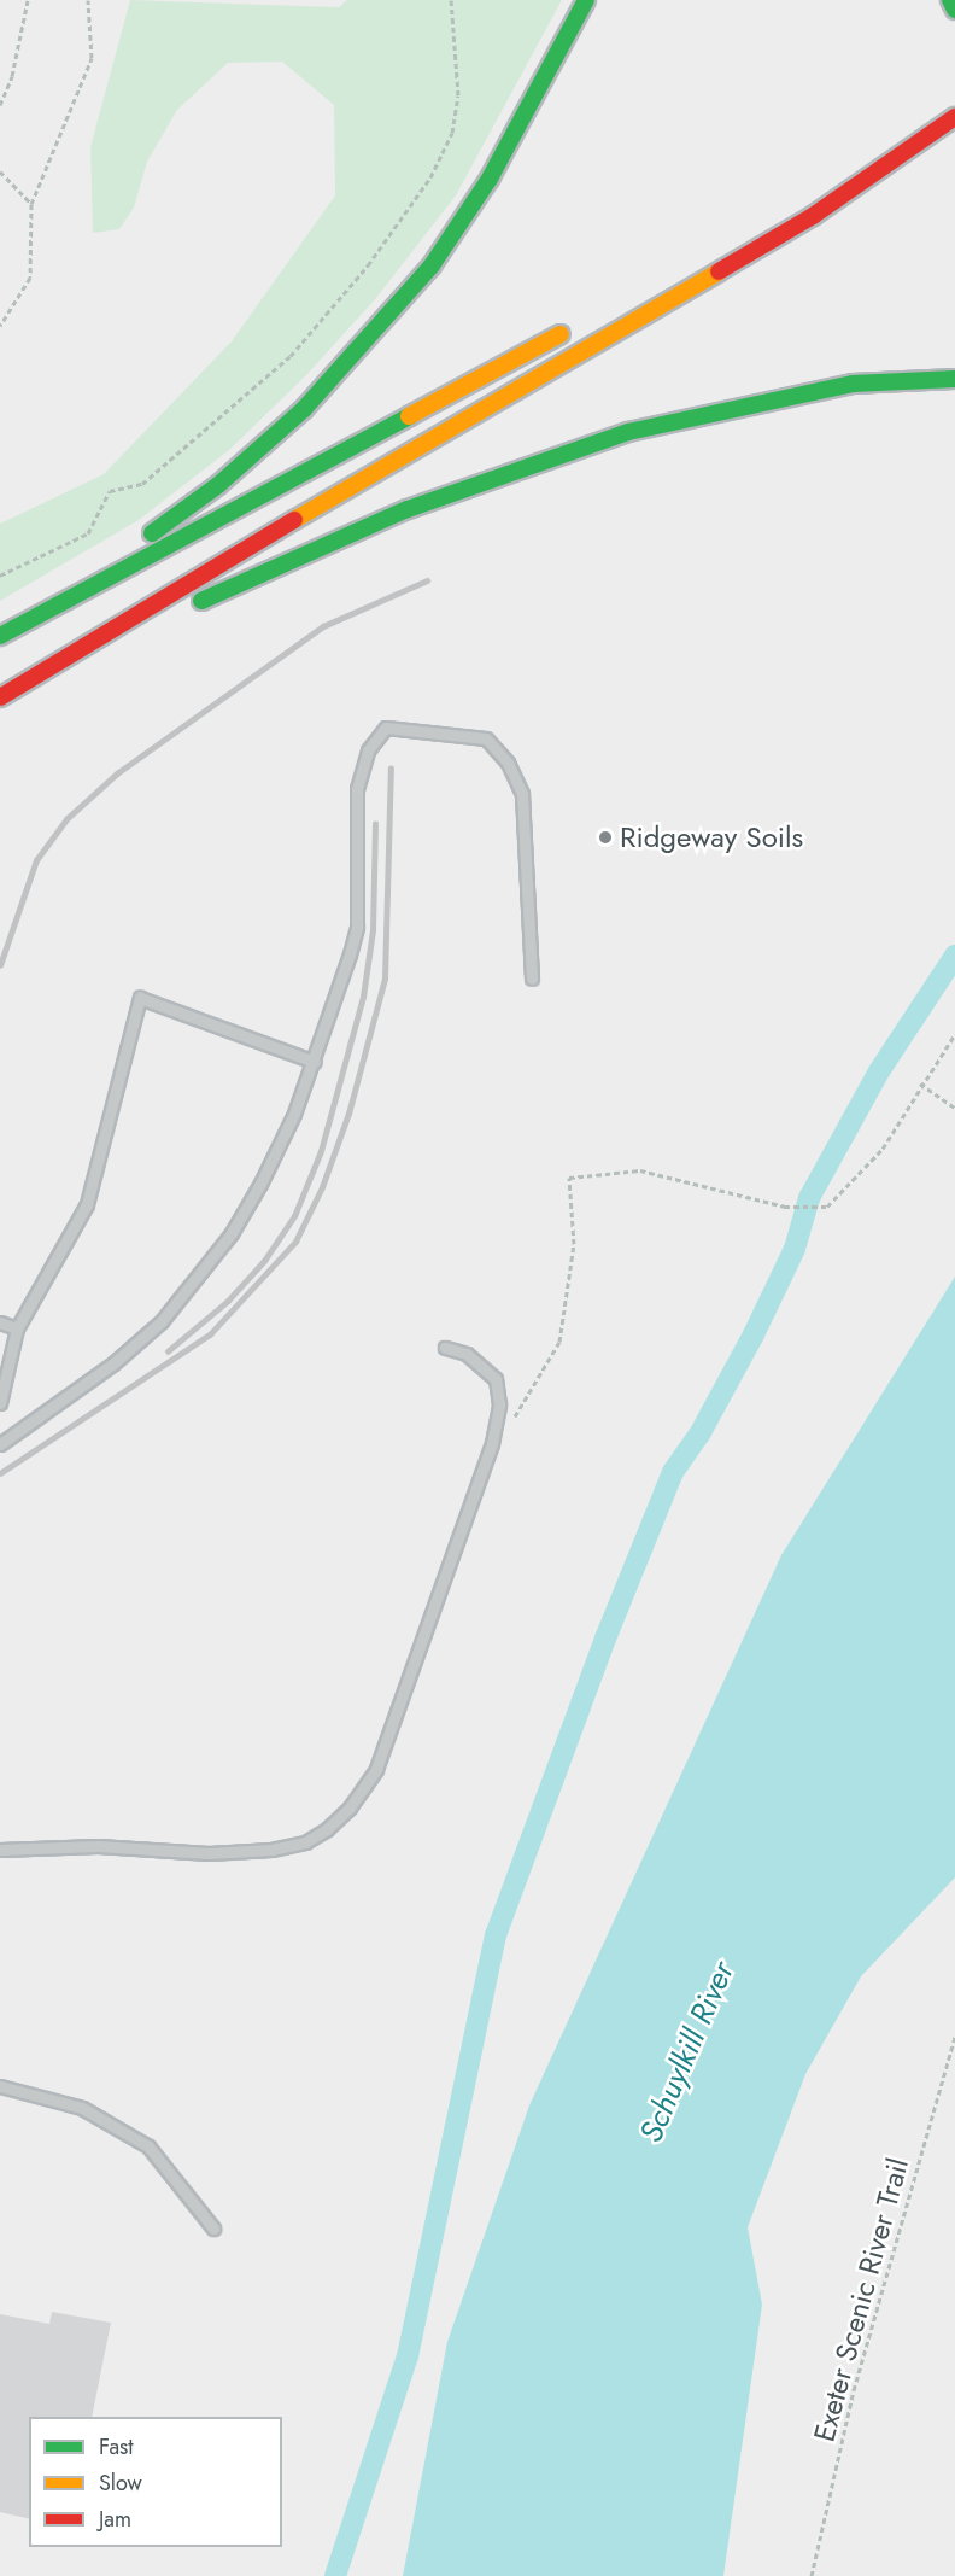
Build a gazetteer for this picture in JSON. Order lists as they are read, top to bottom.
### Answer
{
  "streets": {
    "path": ["Exeter Scenic River Trail"]
  },
  "water": ["Schuylkill River"],
  "places": ["Ridgeway Soils"],
  "legend": ["Fast", "Slow", "Jam"]
}
